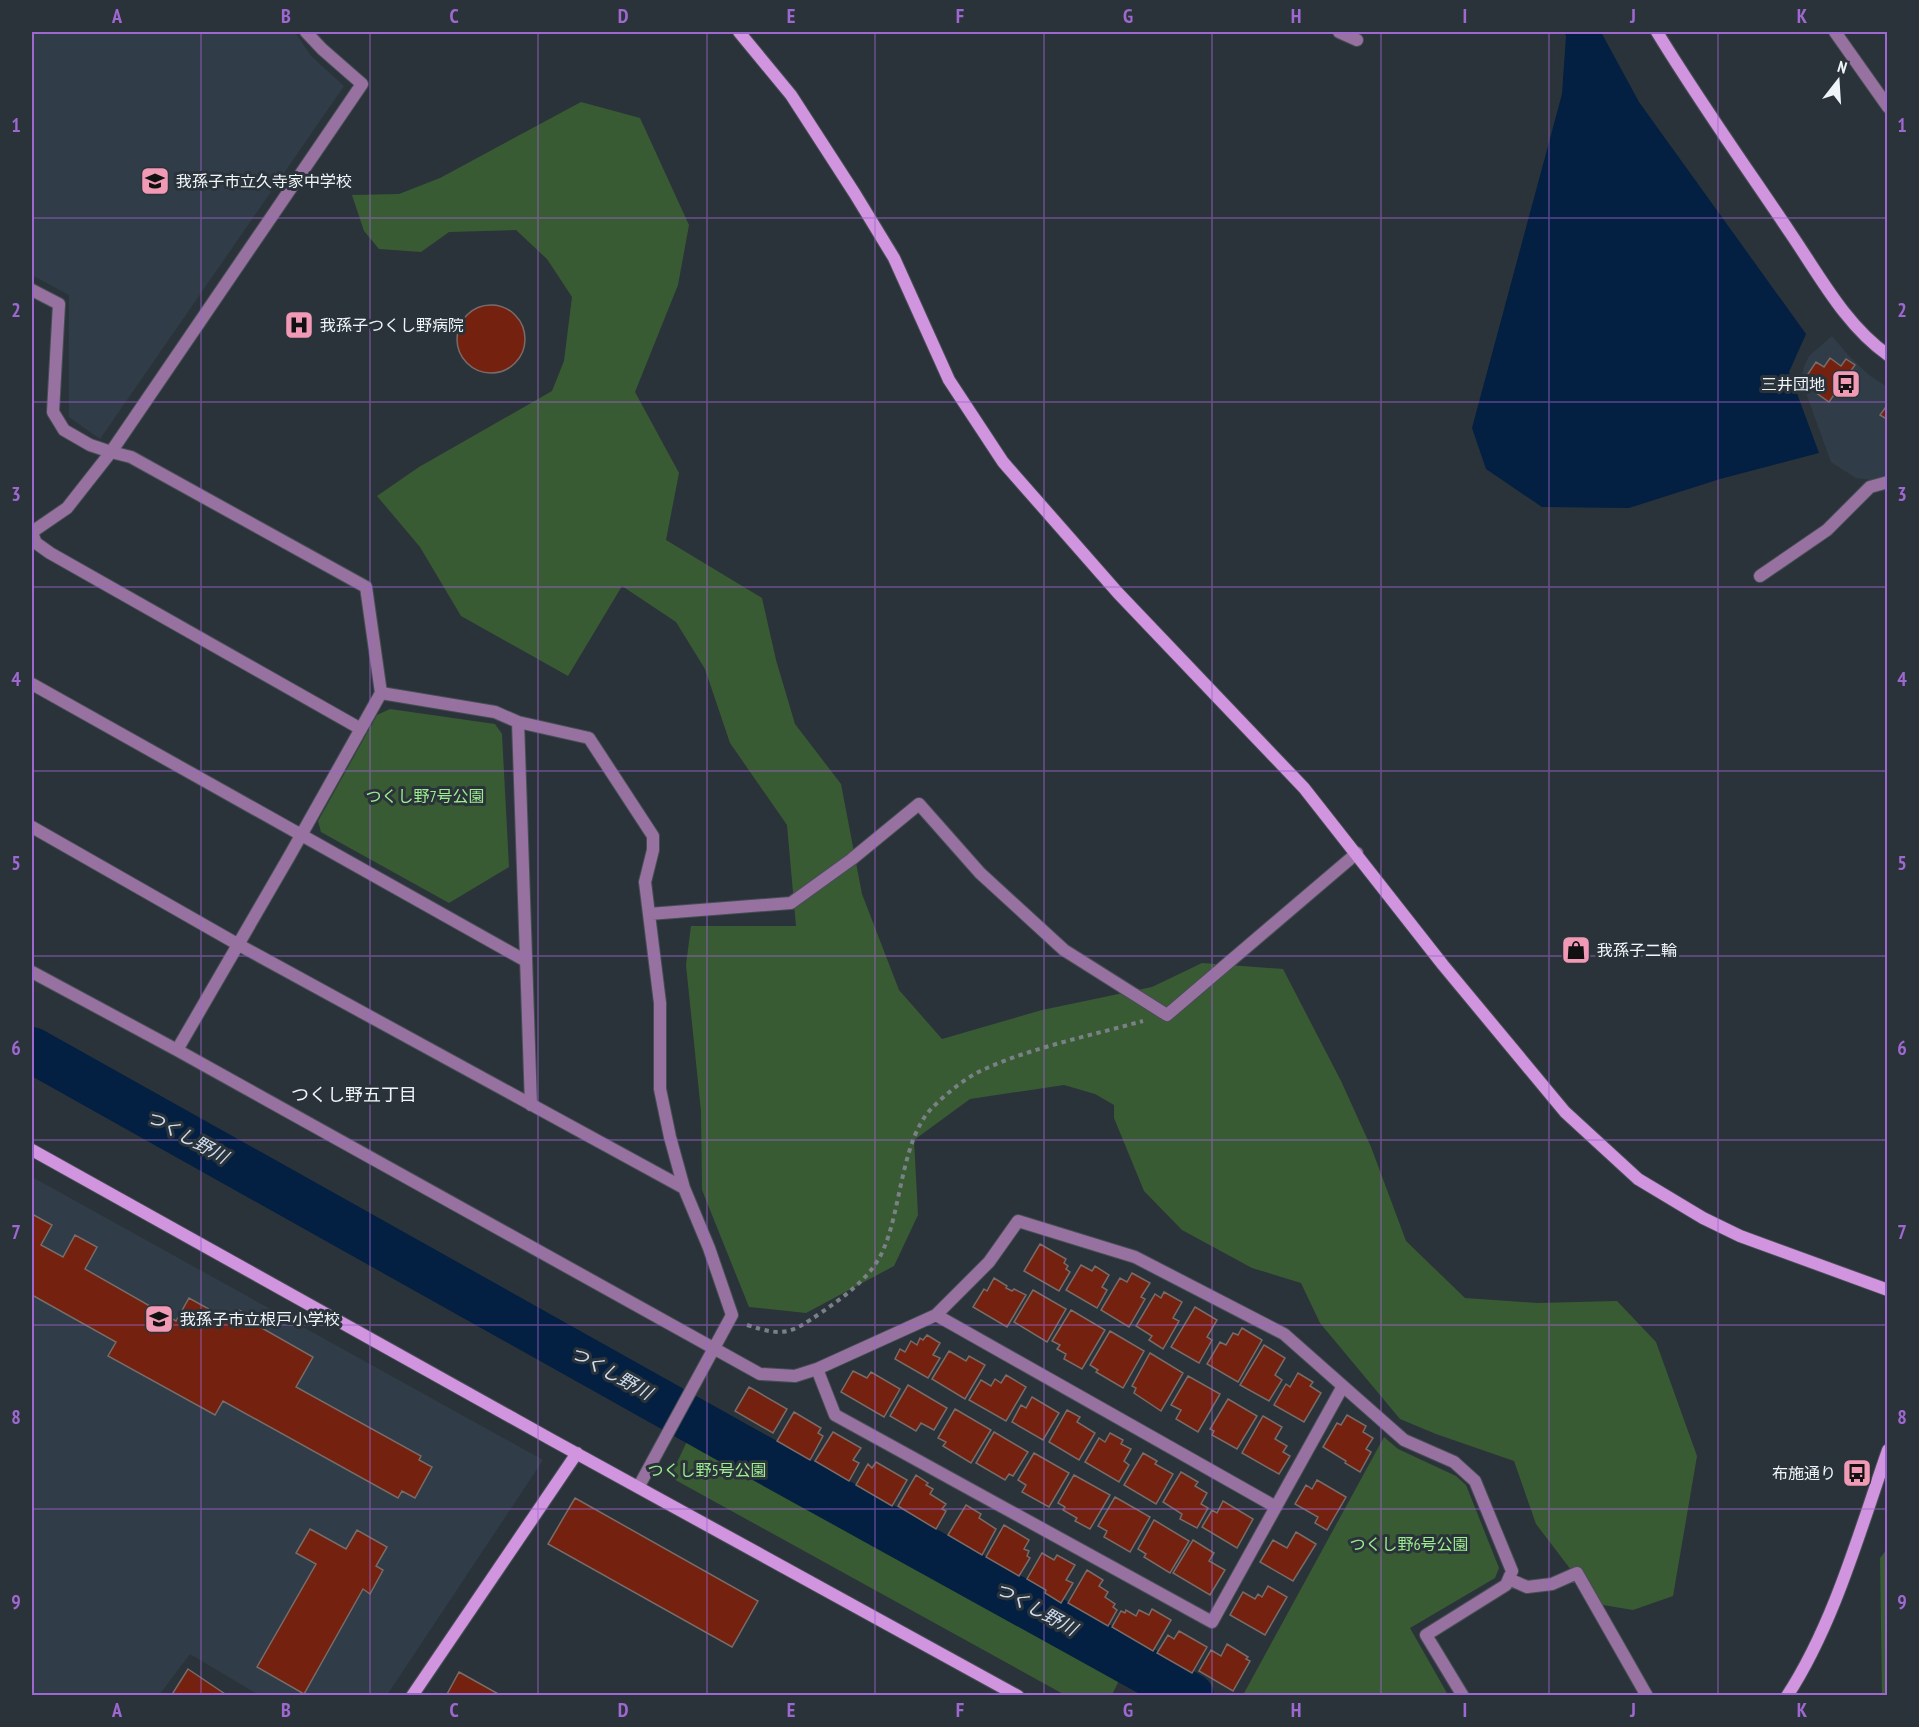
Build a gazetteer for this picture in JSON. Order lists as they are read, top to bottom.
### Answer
{
  "districts": ["つくし野五丁目"],
  "water": ["つくし野川"],
  "parks": ["つくし野7号公園", "つくし野5号公園", "つくし野6号公園"],
  "places": {
    "school or university": ["我孫子市立久寺家中学校", "我孫子市立根戸小学校"],
    "hospital": ["我孫子つくし野病院"],
    "bus stop": ["三井団地", "布施通り"],
    "shop": ["我孫子二輪"]
  },
  "north": "top",
  "grid": {
    "columns": [
      "A",
      "B",
      "C",
      "D",
      "E",
      "F",
      "G",
      "H",
      "I",
      "J",
      "K"
    ],
    "rows": [
      "1",
      "2",
      "3",
      "4",
      "5",
      "6",
      "7",
      "8",
      "9"
    ]
  }
}
